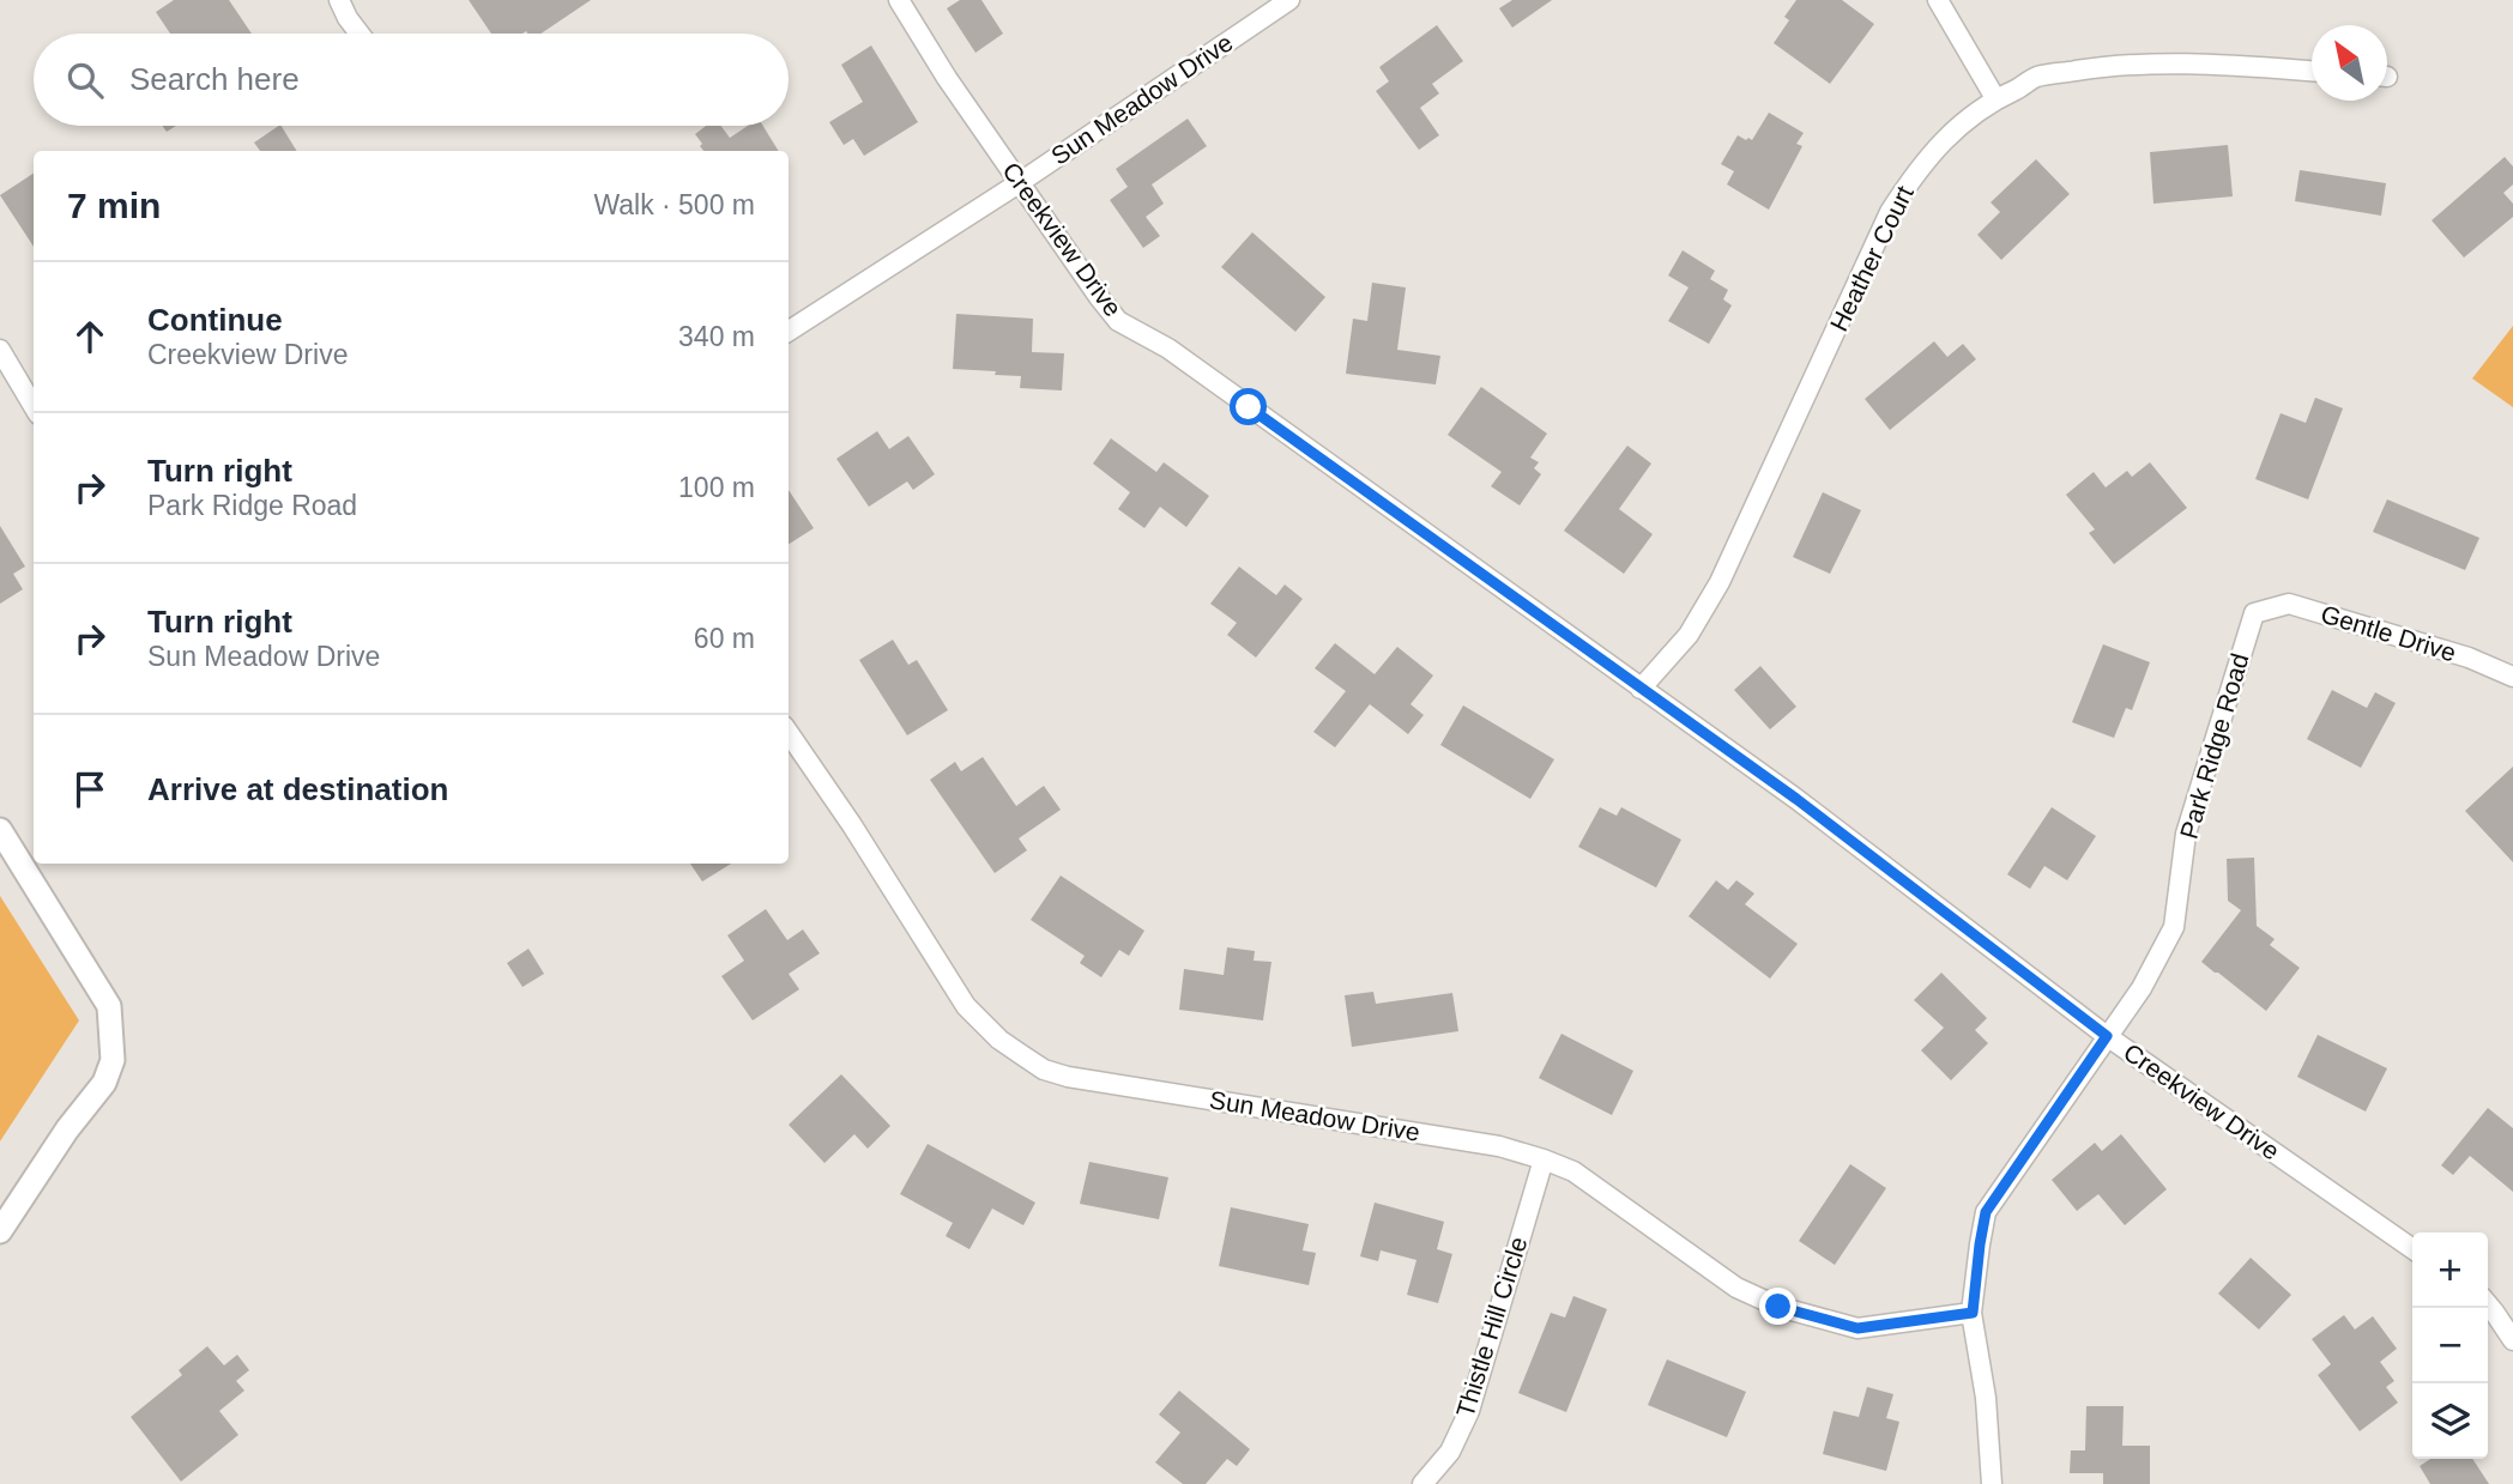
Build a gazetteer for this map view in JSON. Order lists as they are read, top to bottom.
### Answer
{
  "streets": {
    "street": [
      "Sun Meadow Drive",
      "Creekview Drive",
      "Heather Court",
      "Gentle Drive",
      "Park Ridge Road",
      "Thistle Hill Circle"
    ]
  },
  "crossings": [
    ["Sun Meadow Drive", "Creekview Drive"],
    ["Sun Meadow Drive", "Park Ridge Road"],
    ["Sun Meadow Drive", "Thistle Hill Circle"],
    ["Creekview Drive", "Heather Court"],
    ["Creekview Drive", "Park Ridge Road"],
    ["Gentle Drive", "Park Ridge Road"]
  ],
  "north": "top left",
  "page": {
    "search": "Search here",
    "heading": ["7 min", "Walk · 500 m"],
    "list": [
      ["Continue", "Creekview Drive", "340 m"],
      ["Turn right", "Park Ridge Road", "100 m"],
      ["Turn right", "Sun Meadow Drive", "60 m"],
      "Arrive at destination"
    ],
    "map_buttons": ["+", "−"]
  }
}
